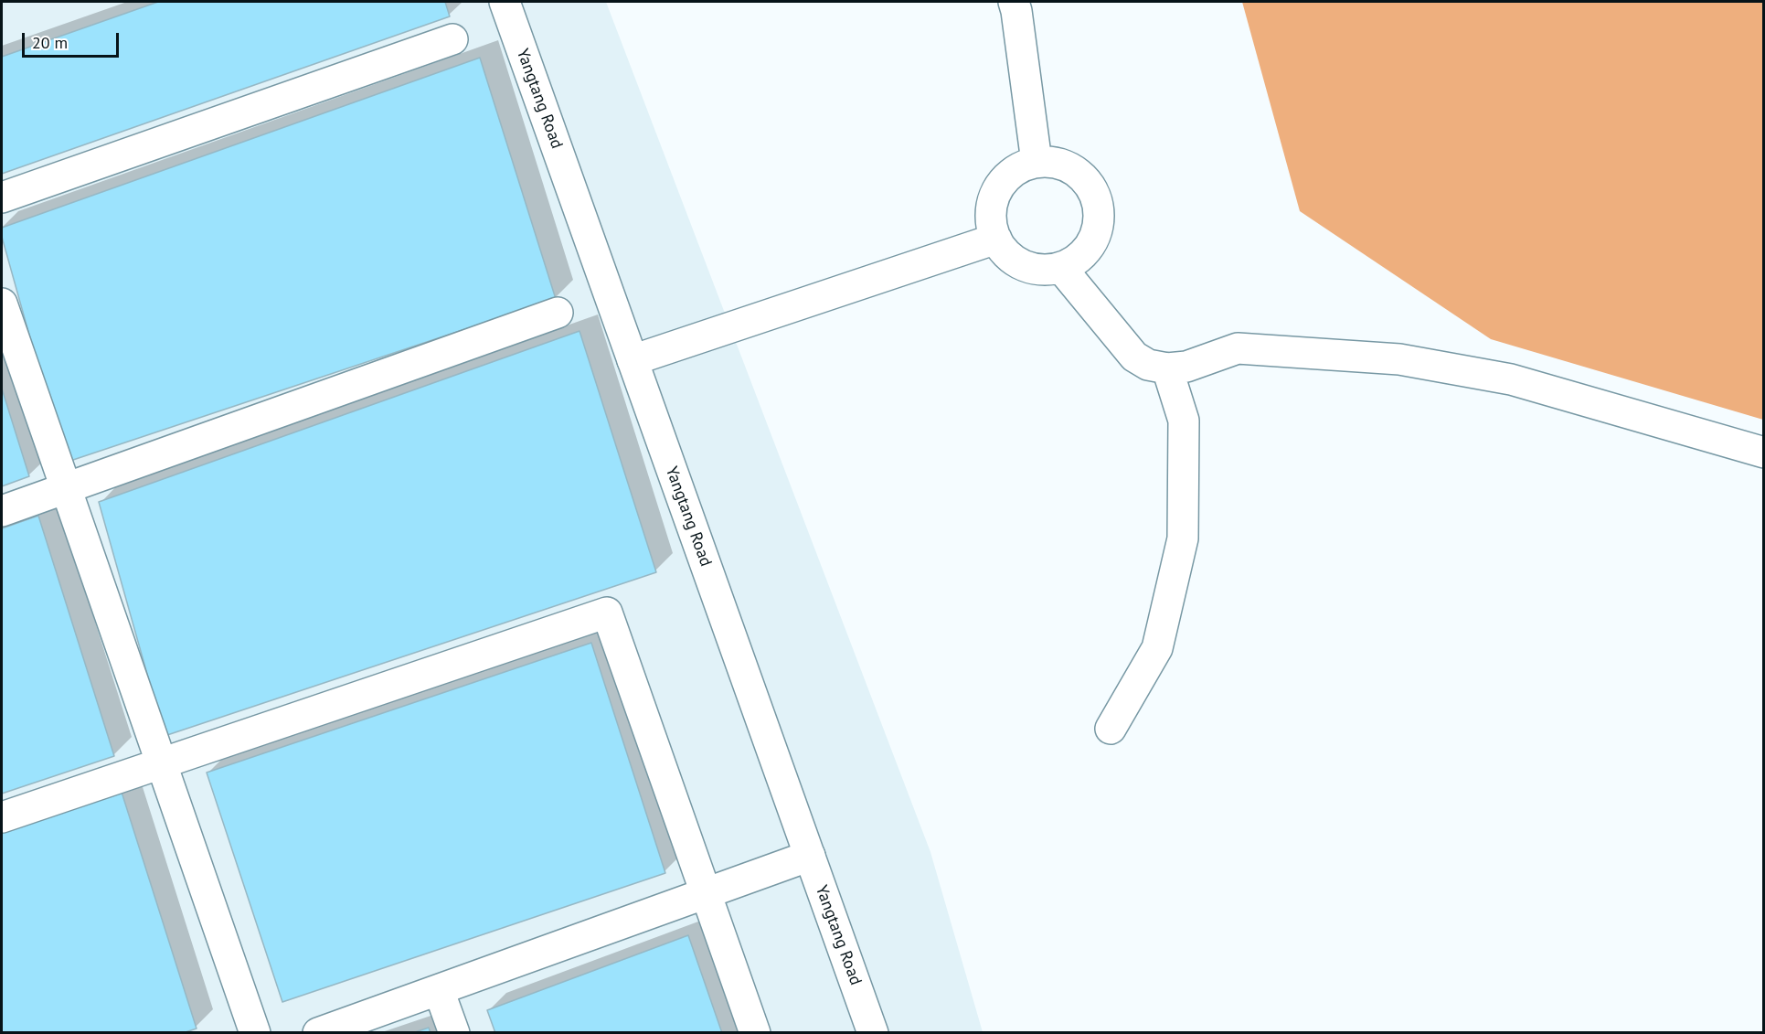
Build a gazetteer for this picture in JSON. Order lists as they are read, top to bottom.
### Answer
{
  "streets": {
    "main road": ["Yangtang Road"]
  },
  "scale_bar": "20 m"
}
